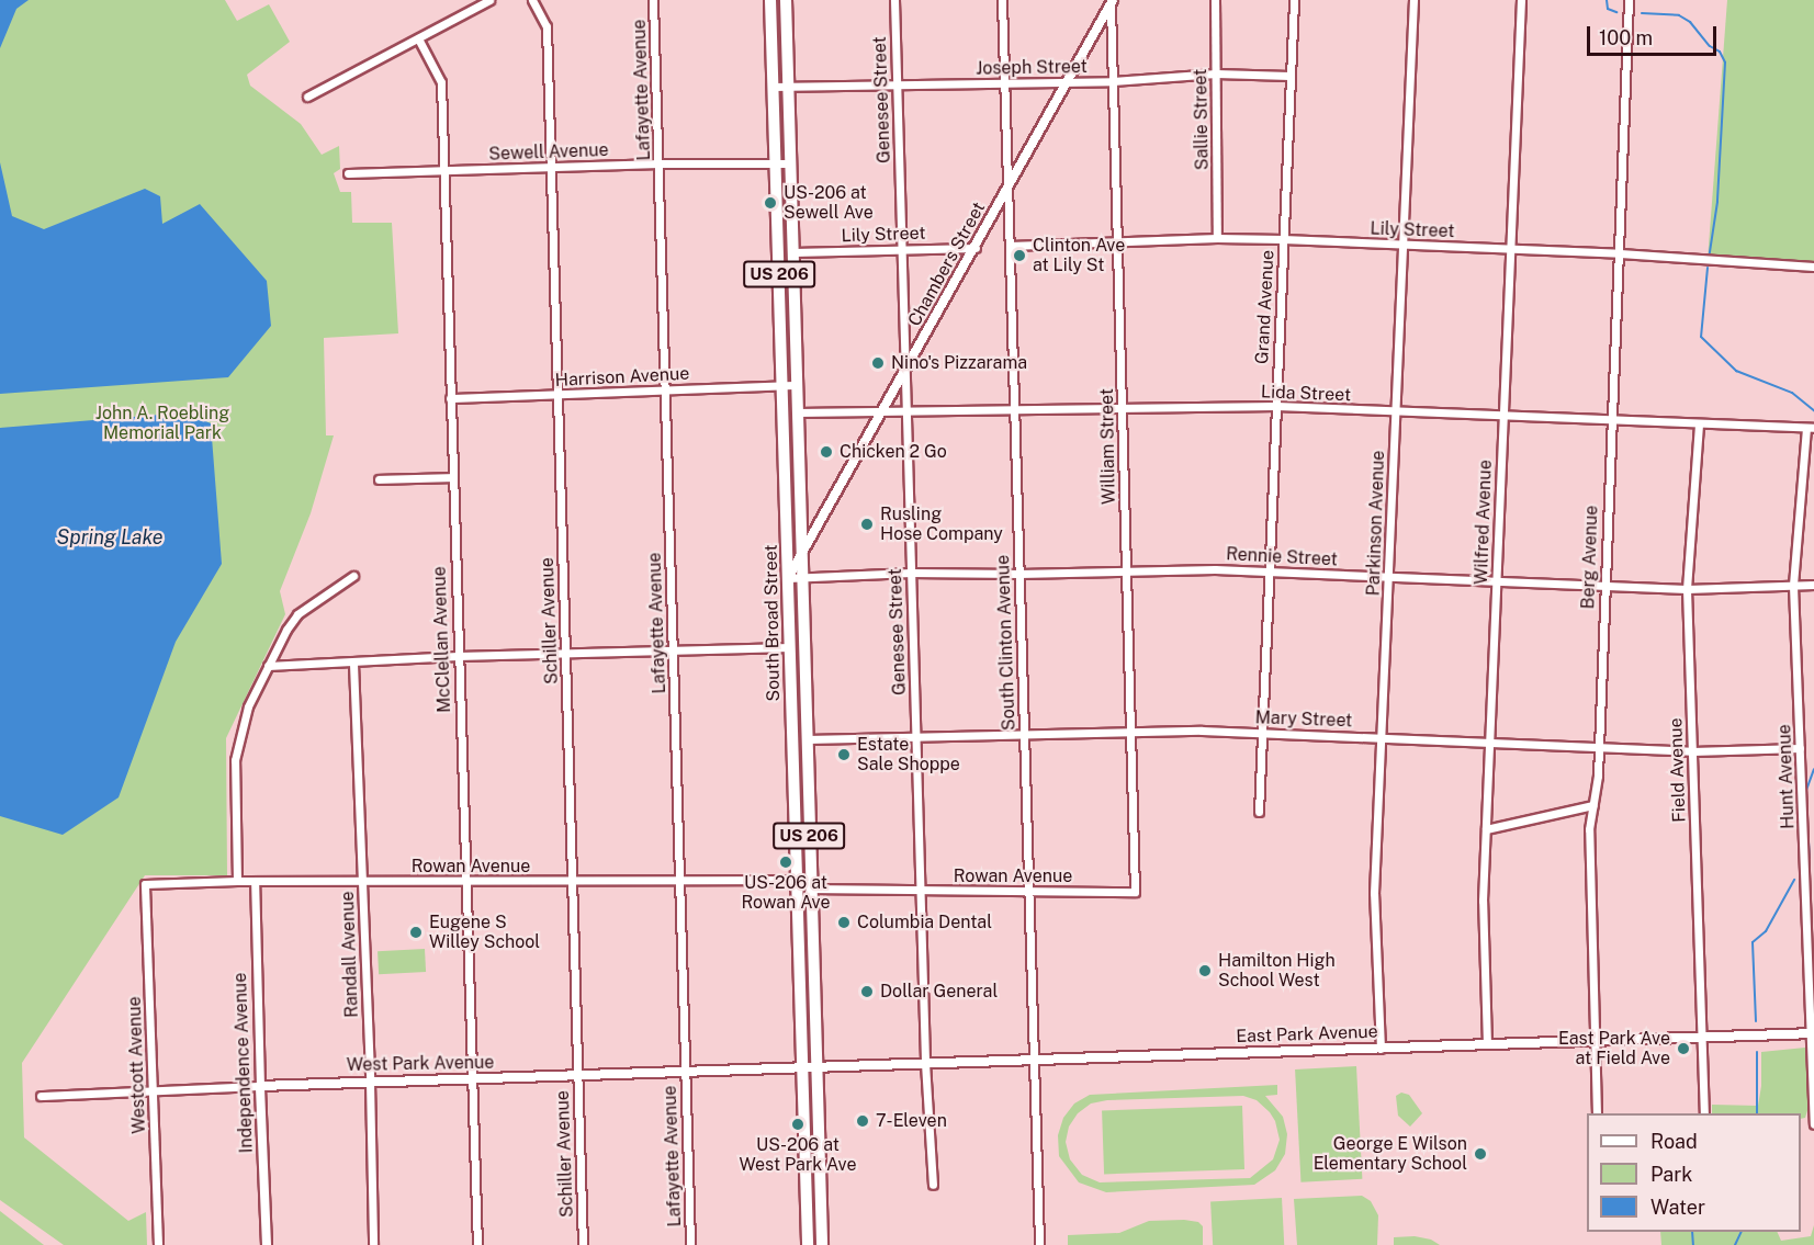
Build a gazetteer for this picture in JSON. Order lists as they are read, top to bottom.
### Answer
{
  "streets": {
    "main road": ["US 206", "South Broad Street"],
    "street": [
      "Joseph Street",
      "Lafayette Avenue",
      "Genesee Street",
      "Sallie Street",
      "Sewell Avenue",
      "Lily Street",
      "Chambers Street",
      "Grand Avenue",
      "Harrison Avenue",
      "Lida Street",
      "William Street",
      "Wilfred Avenue",
      "Parkinson Avenue",
      "Rennie Street",
      "Berg Avenue",
      "Schiller Avenue",
      "McClellan Avenue",
      "South Clinton Avenue",
      "Mary Street",
      "Field Avenue",
      "Hunt Avenue",
      "Rowan Avenue",
      "Randall Avenue",
      "East Park Avenue",
      "Independence Avenue",
      "West Park Avenue",
      "Westcott Avenue"
    ]
  },
  "crossings": [
    ["Joseph Street", "Genesee Street"],
    ["Joseph Street", "Sallie Street"],
    ["Joseph Street", "Chambers Street"],
    ["Joseph Street", "Grand Avenue"],
    ["Joseph Street", "William Street"],
    ["Joseph Street", "South Broad Street"],
    ["Joseph Street", "South Clinton Avenue"],
    ["Lafayette Avenue", "Sewell Avenue"],
    ["Lafayette Avenue", "Harrison Avenue"],
    ["Lafayette Avenue", "Rowan Avenue"],
    ["Lafayette Avenue", "West Park Avenue"],
    ["Genesee Street", "Lily Street"],
    ["Genesee Street", "Chambers Street"],
    ["Genesee Street", "Lida Street"],
    ["Genesee Street", "Rennie Street"],
    ["Genesee Street", "Mary Street"],
    ["Genesee Street", "Rowan Avenue"],
    ["Genesee Street", "East Park Avenue"],
    ["Sallie Street", "Lily Street"],
    ["Sewell Avenue", "Schiller Avenue"],
    ["Sewell Avenue", "South Broad Street"],
    ["Sewell Avenue", "McClellan Avenue"],
    ["Lily Street", "Chambers Street"],
    ["Lily Street", "Grand Avenue"],
    ["Lily Street", "William Street"],
    ["Lily Street", "Wilfred Avenue"],
    ["Lily Street", "Parkinson Avenue"],
    ["Lily Street", "Berg Avenue"],
    ["Lily Street", "South Broad Street"],
    ["Lily Street", "South Clinton Avenue"],
    ["Chambers Street", "Lida Street"],
    ["Chambers Street", "William Street"],
    ["Chambers Street", "Rennie Street"],
    ["Chambers Street", "South Broad Street"],
    ["Chambers Street", "South Clinton Avenue"],
    ["Grand Avenue", "Lida Street"],
    ["Grand Avenue", "Rennie Street"],
    ["Grand Avenue", "Mary Street"],
    ["Harrison Avenue", "Schiller Avenue"],
    ["Harrison Avenue", "South Broad Street"],
    ["Harrison Avenue", "McClellan Avenue"],
    ["Lida Street", "William Street"],
    ["Lida Street", "Wilfred Avenue"],
    ["Lida Street", "Parkinson Avenue"],
    ["Lida Street", "Berg Avenue"],
    ["Lida Street", "South Broad Street"],
    ["Lida Street", "South Clinton Avenue"],
    ["Lida Street", "Field Avenue"],
    ["Lida Street", "Hunt Avenue"],
    ["William Street", "Rennie Street"],
    ["William Street", "Mary Street"],
    ["William Street", "Rowan Avenue"],
    ["Wilfred Avenue", "Rennie Street"],
    ["Wilfred Avenue", "Mary Street"],
    ["Wilfred Avenue", "East Park Avenue"],
    ["Parkinson Avenue", "Rennie Street"],
    ["Parkinson Avenue", "Mary Street"],
    ["Parkinson Avenue", "East Park Avenue"],
    ["Rennie Street", "Berg Avenue"],
    ["Rennie Street", "South Broad Street"],
    ["Rennie Street", "South Clinton Avenue"],
    ["Rennie Street", "Field Avenue"],
    ["Rennie Street", "Hunt Avenue"],
    ["Berg Avenue", "Mary Street"],
    ["Berg Avenue", "East Park Avenue"],
    ["Schiller Avenue", "Rowan Avenue"],
    ["Schiller Avenue", "West Park Avenue"],
    ["South Broad Street", "Mary Street"],
    ["South Broad Street", "Rowan Avenue"],
    ["South Broad Street", "East Park Avenue"],
    ["South Broad Street", "West Park Avenue"],
    ["McClellan Avenue", "Rowan Avenue"],
    ["McClellan Avenue", "West Park Avenue"],
    ["South Clinton Avenue", "Mary Street"],
    ["South Clinton Avenue", "Rowan Avenue"],
    ["South Clinton Avenue", "East Park Avenue"],
    ["Mary Street", "Field Avenue"],
    ["Mary Street", "Hunt Avenue"],
    ["Field Avenue", "East Park Avenue"],
    ["Hunt Avenue", "East Park Avenue"],
    ["Rowan Avenue", "Randall Avenue"],
    ["Rowan Avenue", "Independence Avenue"],
    ["Rowan Avenue", "Westcott Avenue"],
    ["Randall Avenue", "West Park Avenue"],
    ["East Park Avenue", "West Park Avenue"],
    ["Independence Avenue", "West Park Avenue"],
    ["West Park Avenue", "Westcott Avenue"]
  ],
  "water": ["Spring Lake"],
  "parks": ["John A. Roebling Memorial Park"],
  "places": [
    "US-206 at Sewell Ave",
    "Clinton Ave at Lily St",
    "Nino's Pizzarama",
    "Chicken 2 Go",
    "Rusling Hose Company",
    "Estate Sale Shoppe",
    "US-206 at Rowan Ave",
    "Columbia Dental",
    "Eugene S Willey School",
    "Hamilton High School West",
    "Dollar General",
    "East Park Ave at Field Ave",
    "7-Eleven",
    "US-206 at West Park Ave",
    "George E Wilson Elementary School"
  ],
  "legend": ["Road", "Park", "Water"],
  "scale_bar": "100 m"
}
